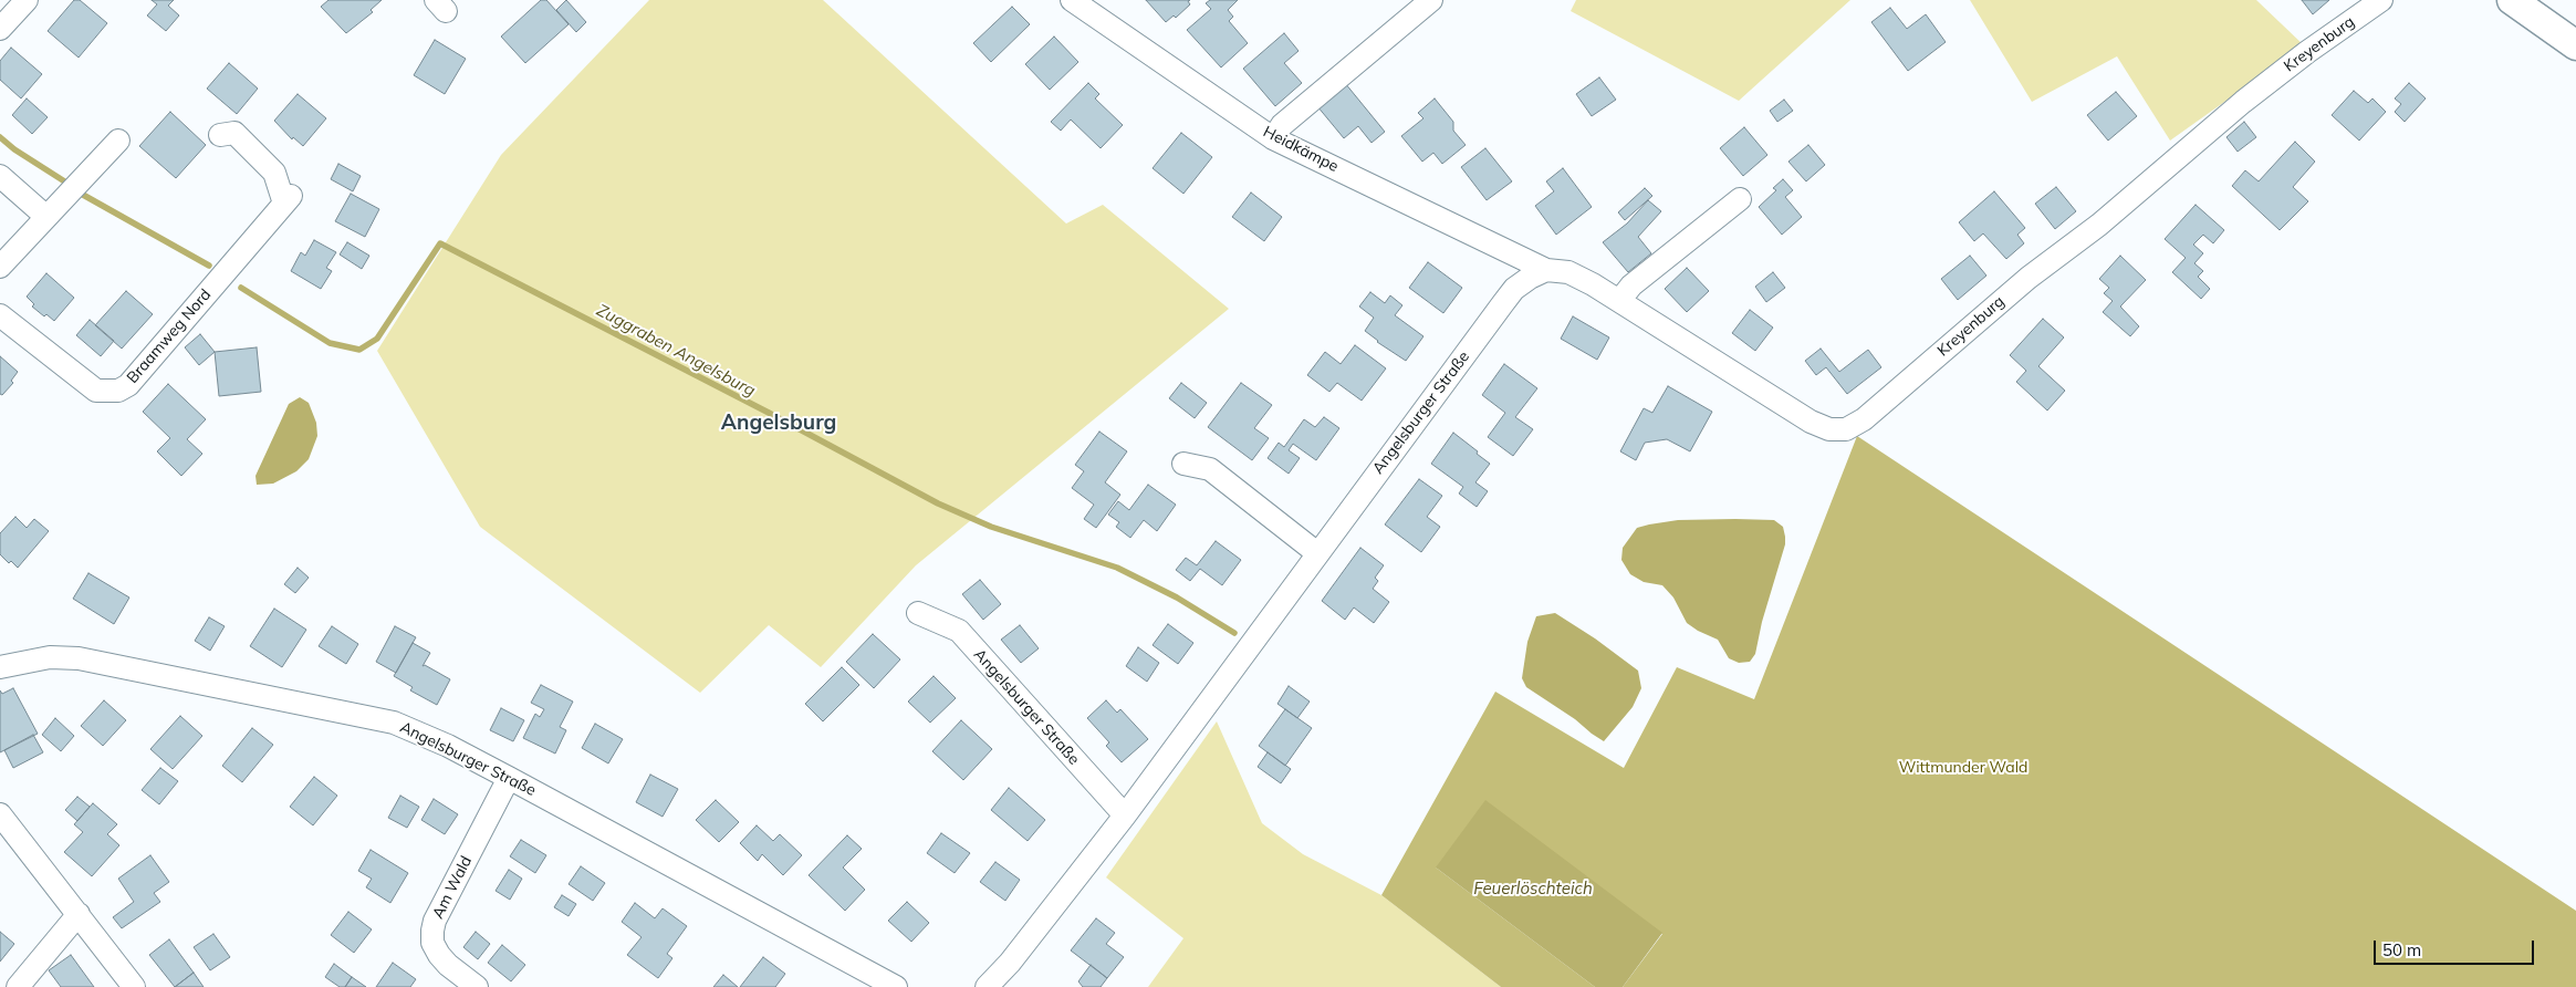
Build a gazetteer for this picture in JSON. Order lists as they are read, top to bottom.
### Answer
{
  "streets": {
    "street": [
      "Kreyenburg",
      "Heidkämpe",
      "Braamweg Nord",
      "Angelsburger Straße",
      "Am Wald"
    ]
  },
  "crossings": [
    ["Kreyenburg", "Heidkämpe"],
    ["Kreyenburg", "Angelsburger Straße"],
    ["Heidkämpe", "Angelsburger Straße"],
    ["Angelsburger Straße", "Am Wald"]
  ],
  "districts": ["Angelsburg"],
  "water": ["Zuggraben Angelsburg", "Feuerlöschteich"],
  "parks": ["Wittmunder Wald"],
  "scale_bar": "50 m"
}
